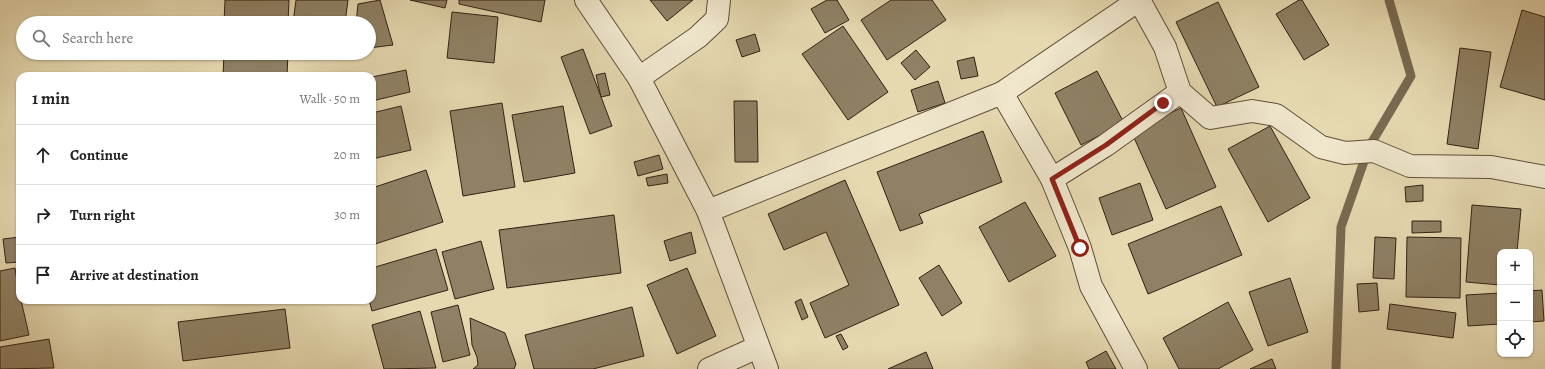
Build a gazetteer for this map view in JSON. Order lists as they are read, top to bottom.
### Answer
{
  "page": {
    "search": "Search here",
    "heading": ["1 min", "Walk · 50 m"],
    "list": [
      ["Continue", "20 m"],
      ["Turn right", "30 m"],
      "Arrive at destination"
    ],
    "map_buttons": ["+", "−"]
  }
}
